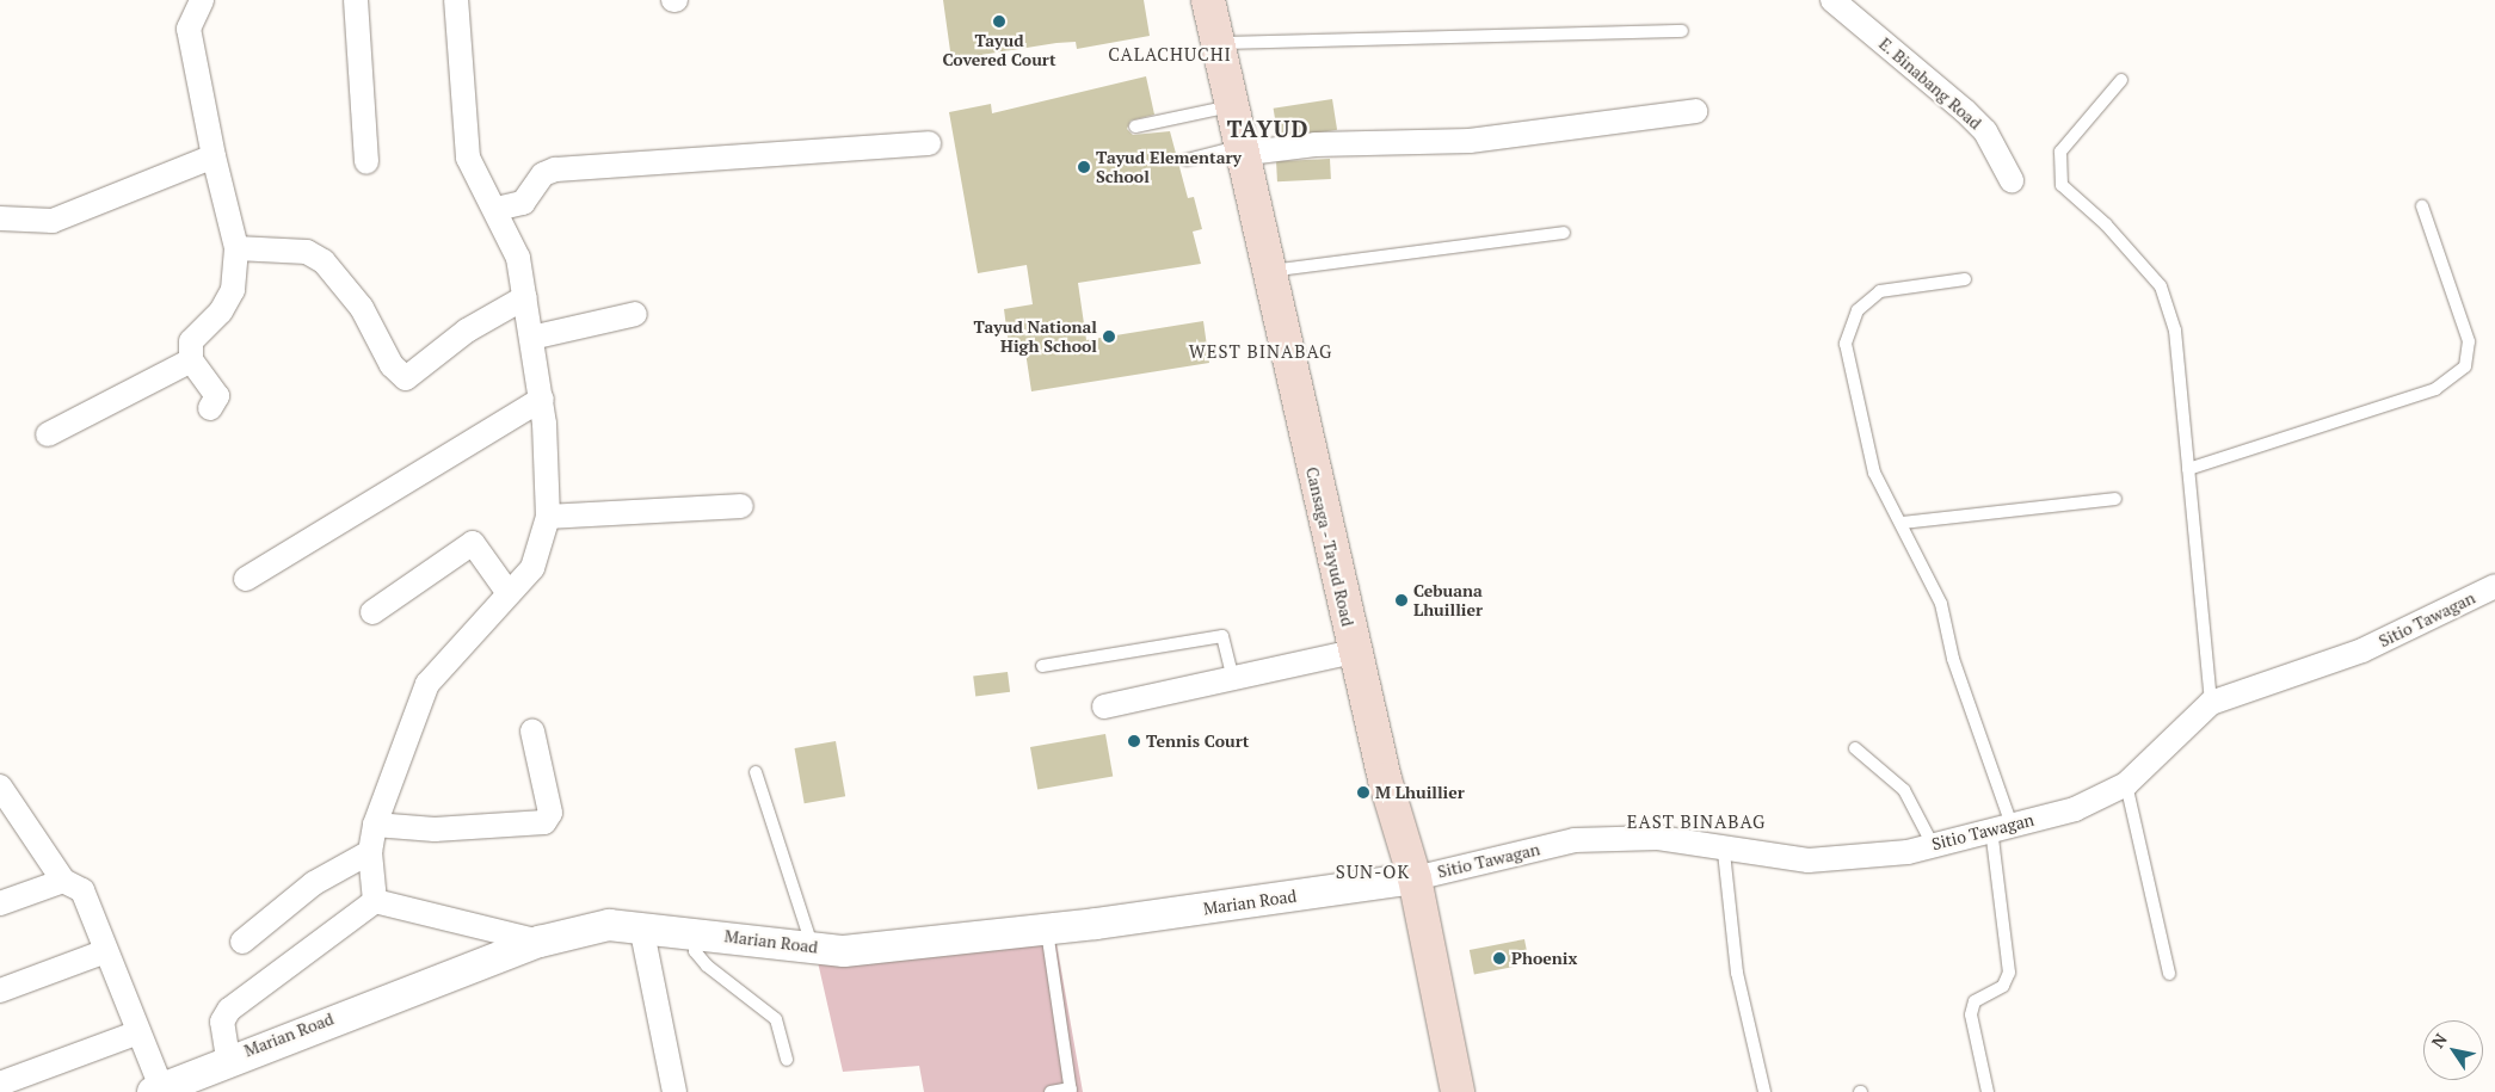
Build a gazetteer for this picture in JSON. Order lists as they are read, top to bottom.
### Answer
{
  "streets": {
    "highway": ["Cansaga - Tayud Road"],
    "street": ["E. Binabang Road", "Sitio Tawagan", "Marian Road"]
  },
  "crossings": [
    ["Cansaga - Tayud Road", "Sitio Tawagan"],
    ["Cansaga - Tayud Road", "Marian Road"],
    ["Sitio Tawagan", "Marian Road"]
  ],
  "districts": [
    "CALACHUCHI",
    "TAYUD",
    "WEST BINABAG",
    "EAST BINABAG",
    "SUN-OK"
  ],
  "places": [
    "Tayud Covered Court",
    "Tayud Elementary School",
    "Tayud National High School",
    "Cebuana Lhuillier",
    "Tennis Court",
    "M Lhuillier",
    "Phoenix"
  ],
  "north": "top left"
}
